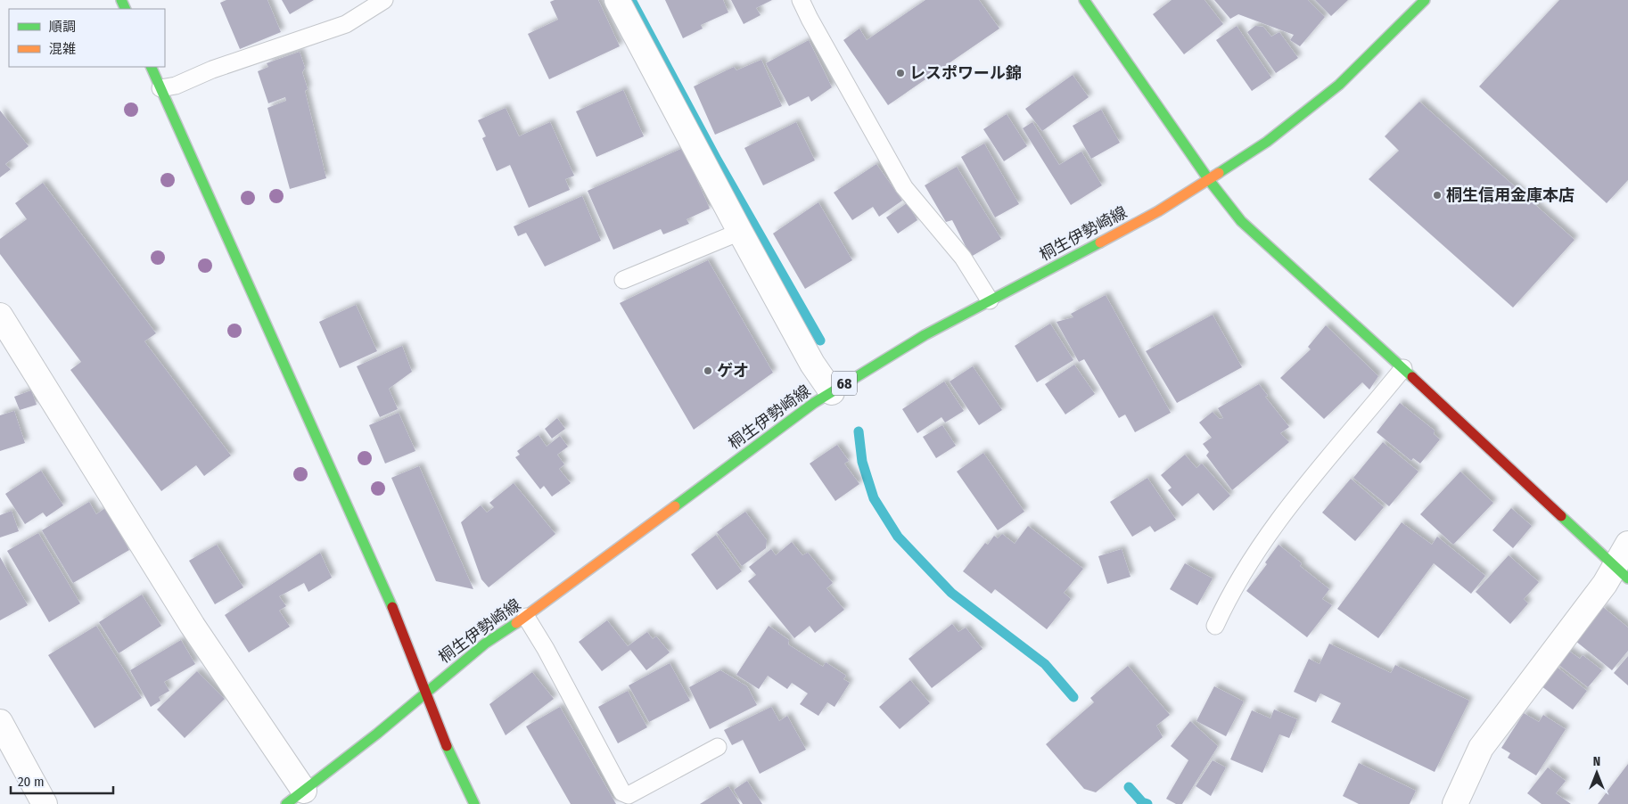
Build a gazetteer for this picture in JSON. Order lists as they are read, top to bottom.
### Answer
{
  "streets": {
    "street": ["桐生伊勢崎線", "68"]
  },
  "places": ["レスポワール錦", "桐生信用金庫本店", "ゲオ"],
  "legend": ["順調", "混雑"],
  "scale_bar": "20 m",
  "north": "top"
}
